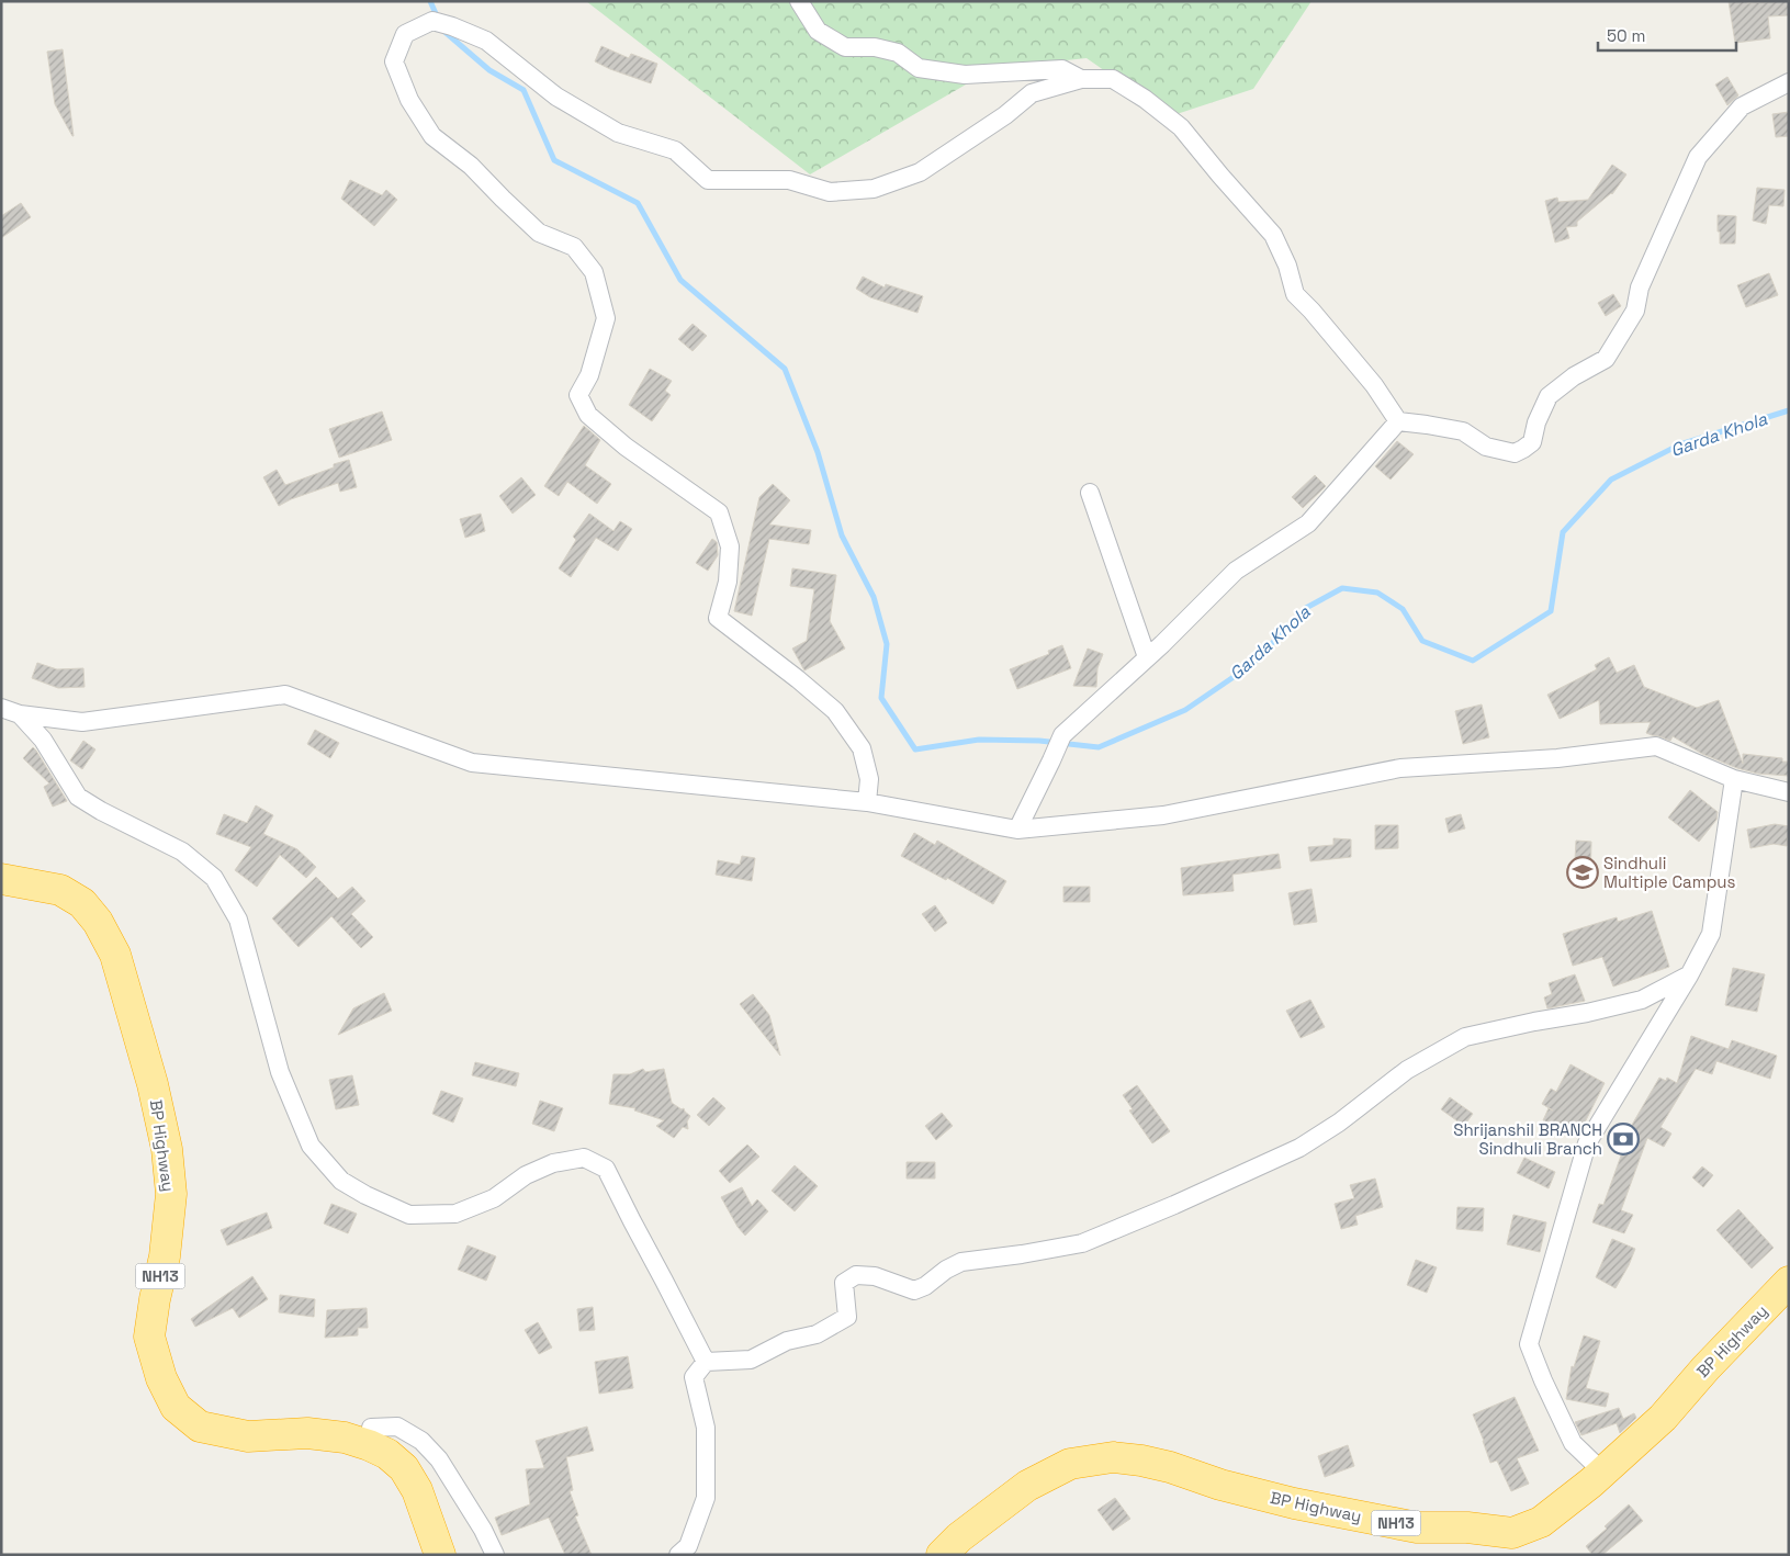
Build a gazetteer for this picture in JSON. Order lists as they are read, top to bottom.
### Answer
{
  "streets": {
    "highway": ["BP Highway", "NH13"]
  },
  "water": ["Garda Khola"],
  "places": {
    "school or university": ["Sindhuli Multiple Campus"],
    "bank": ["Shrijanshil BRANCH Sindhuli Branch"]
  },
  "scale_bar": "50 m"
}
